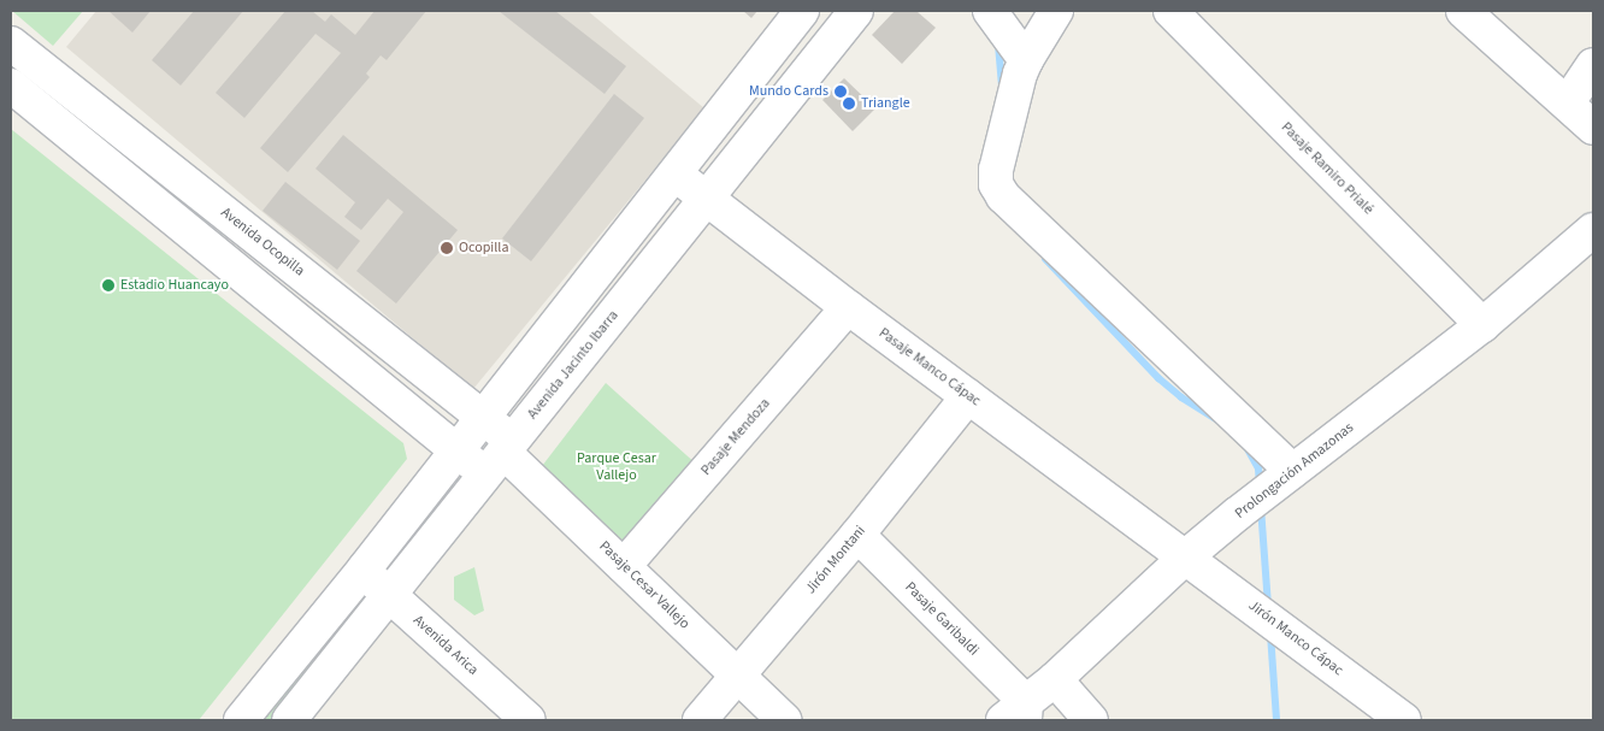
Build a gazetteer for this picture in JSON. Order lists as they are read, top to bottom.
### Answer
{
  "streets": {
    "street": [
      "Pasaje Ramiro Prialé",
      "Avenida Ocopilla",
      "Avenida Jacinto Ibarra",
      "Pasaje Manco Cápac",
      "Pasaje Mendoza",
      "Prolongación Amazonas",
      "Jirón Montani",
      "Pasaje Cesar Vallejo",
      "Pasaje Garibaldi",
      "Jirón Manco Cápac",
      "Avenida Arica"
    ]
  },
  "crossings": [
    ["Pasaje Ramiro Prialé", "Prolongación Amazonas"],
    ["Avenida Ocopilla", "Avenida Jacinto Ibarra"],
    ["Avenida Ocopilla", "Pasaje Cesar Vallejo"],
    ["Avenida Jacinto Ibarra", "Pasaje Manco Cápac"],
    ["Avenida Jacinto Ibarra", "Pasaje Cesar Vallejo"],
    ["Avenida Jacinto Ibarra", "Avenida Arica"],
    ["Pasaje Manco Cápac", "Pasaje Mendoza"],
    ["Pasaje Manco Cápac", "Prolongación Amazonas"],
    ["Pasaje Manco Cápac", "Jirón Montani"],
    ["Pasaje Manco Cápac", "Jirón Manco Cápac"],
    ["Pasaje Mendoza", "Pasaje Cesar Vallejo"],
    ["Prolongación Amazonas", "Pasaje Garibaldi"],
    ["Prolongación Amazonas", "Jirón Manco Cápac"],
    ["Jirón Montani", "Pasaje Cesar Vallejo"],
    ["Jirón Montani", "Pasaje Garibaldi"]
  ],
  "parks": ["Parque Cesar Vallejo"],
  "places": [
    "Mundo Cards",
    "Triangle",
    "Ocopilla",
    "Estadio Huancayo"
  ]
}
